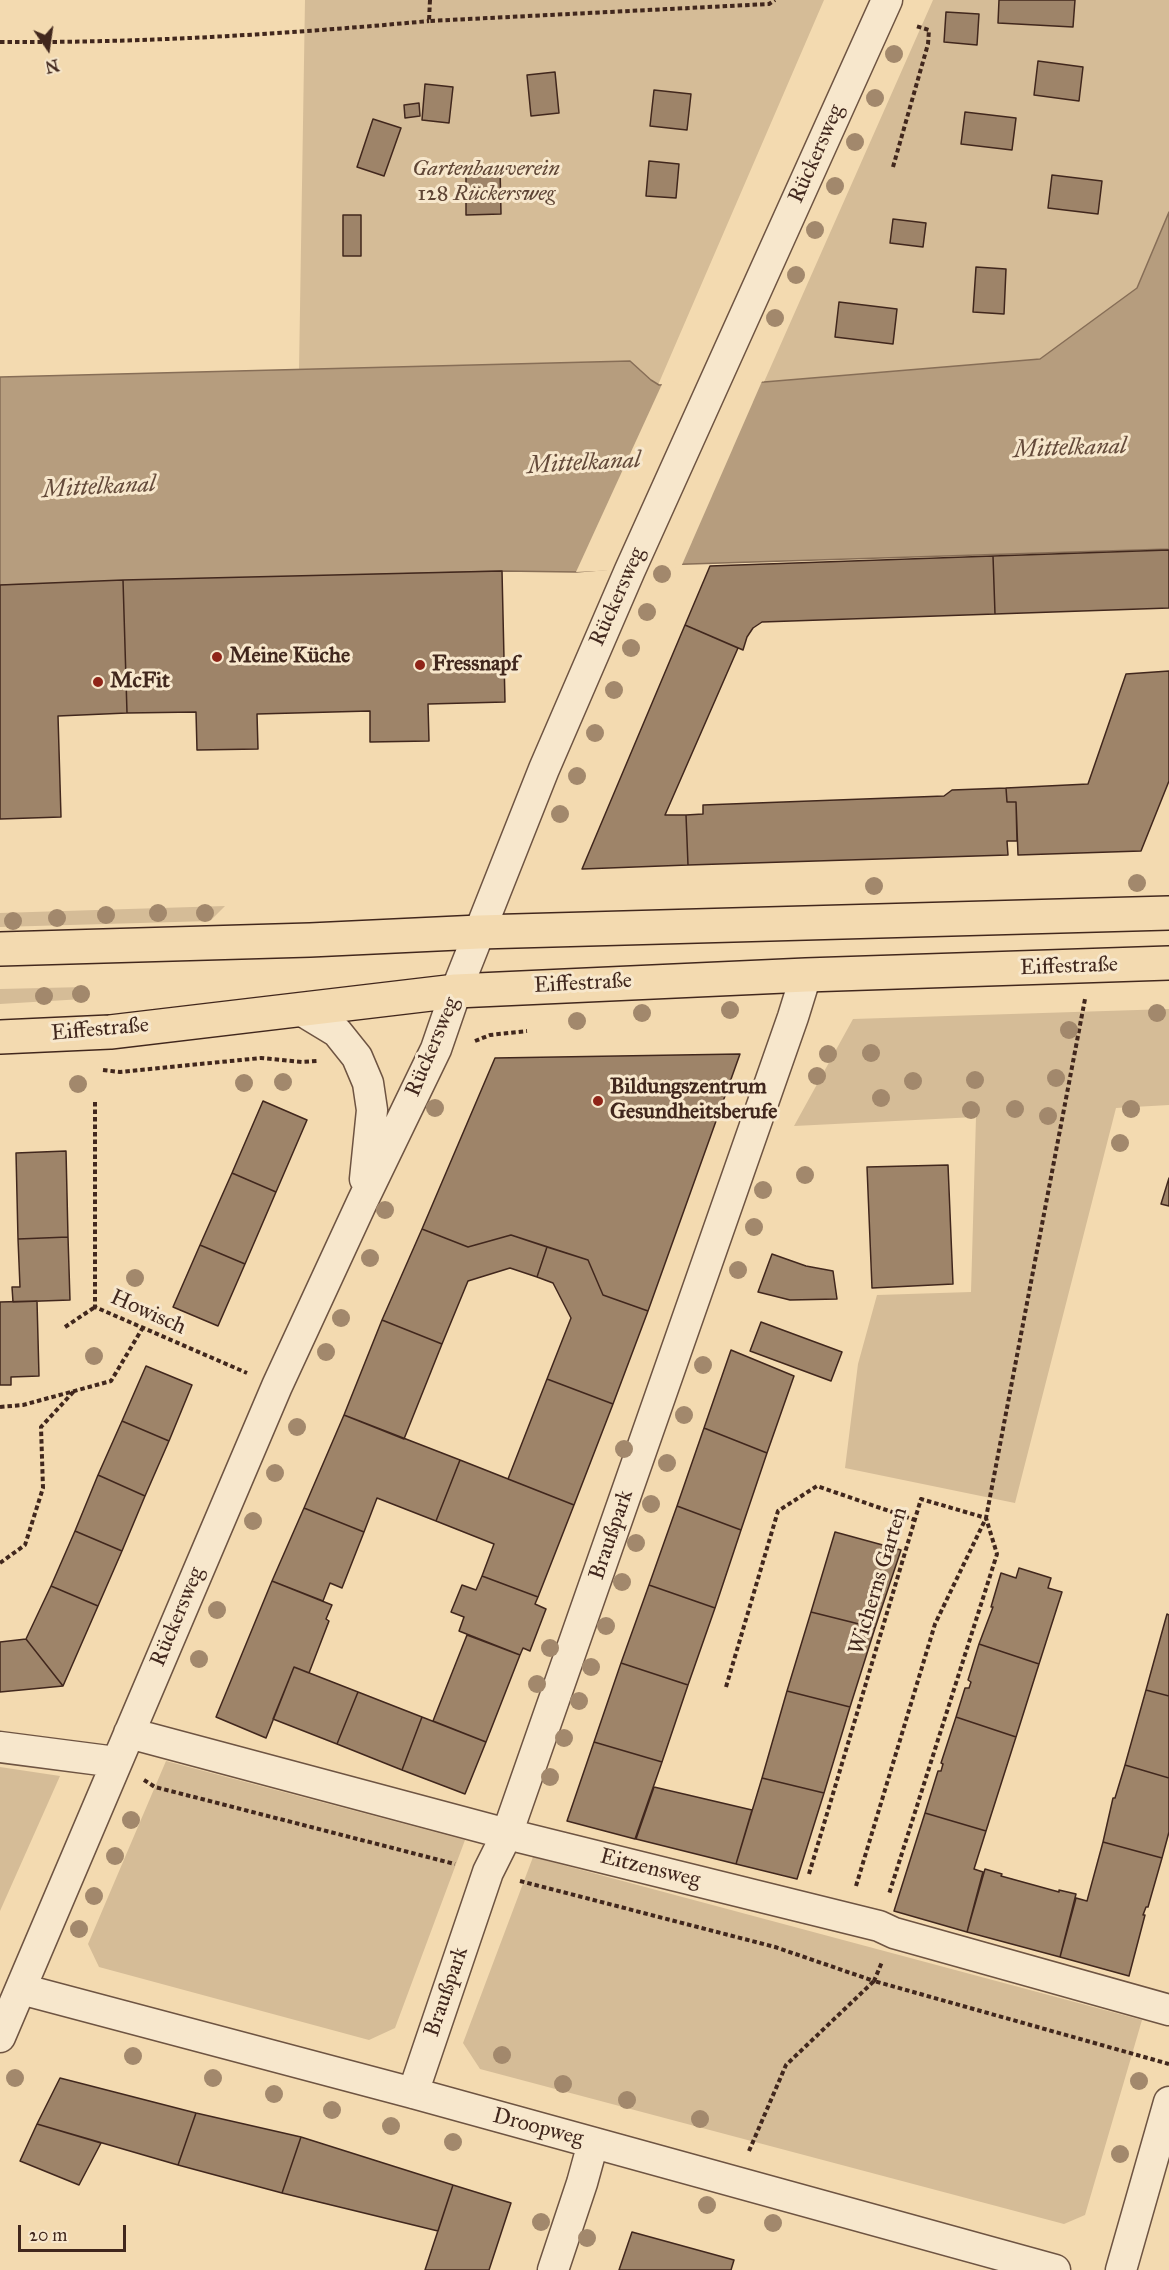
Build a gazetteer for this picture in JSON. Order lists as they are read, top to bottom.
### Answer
{
  "streets": {
    "main road": ["Eiffestraße"],
    "street": [
      "Rückersweg",
      "Braußpark",
      "Eitzensweg",
      "Droopweg"
    ],
    "path": ["Howisch", "Wicherns Garten"]
  },
  "crossings": [
    ["Rückersweg", "Eiffestraße"],
    ["Rückersweg", "Howisch"],
    ["Rückersweg", "Eitzensweg"],
    ["Rückersweg", "Droopweg"],
    ["Eiffestraße", "Braußpark"],
    ["Braußpark", "Eitzensweg"],
    ["Braußpark", "Droopweg"],
    ["Wicherns Garten", "Eitzensweg"]
  ],
  "water": ["Mittelkanal"],
  "parks": ["Gartenbauverein 128 Rückersweg"],
  "places": [
    "Meine Küche",
    "Fressnapf",
    "McFit",
    "Bildungszentrum Gesundheitsberufe"
  ],
  "scale_bar": "20 m",
  "north": "bottom"
}
